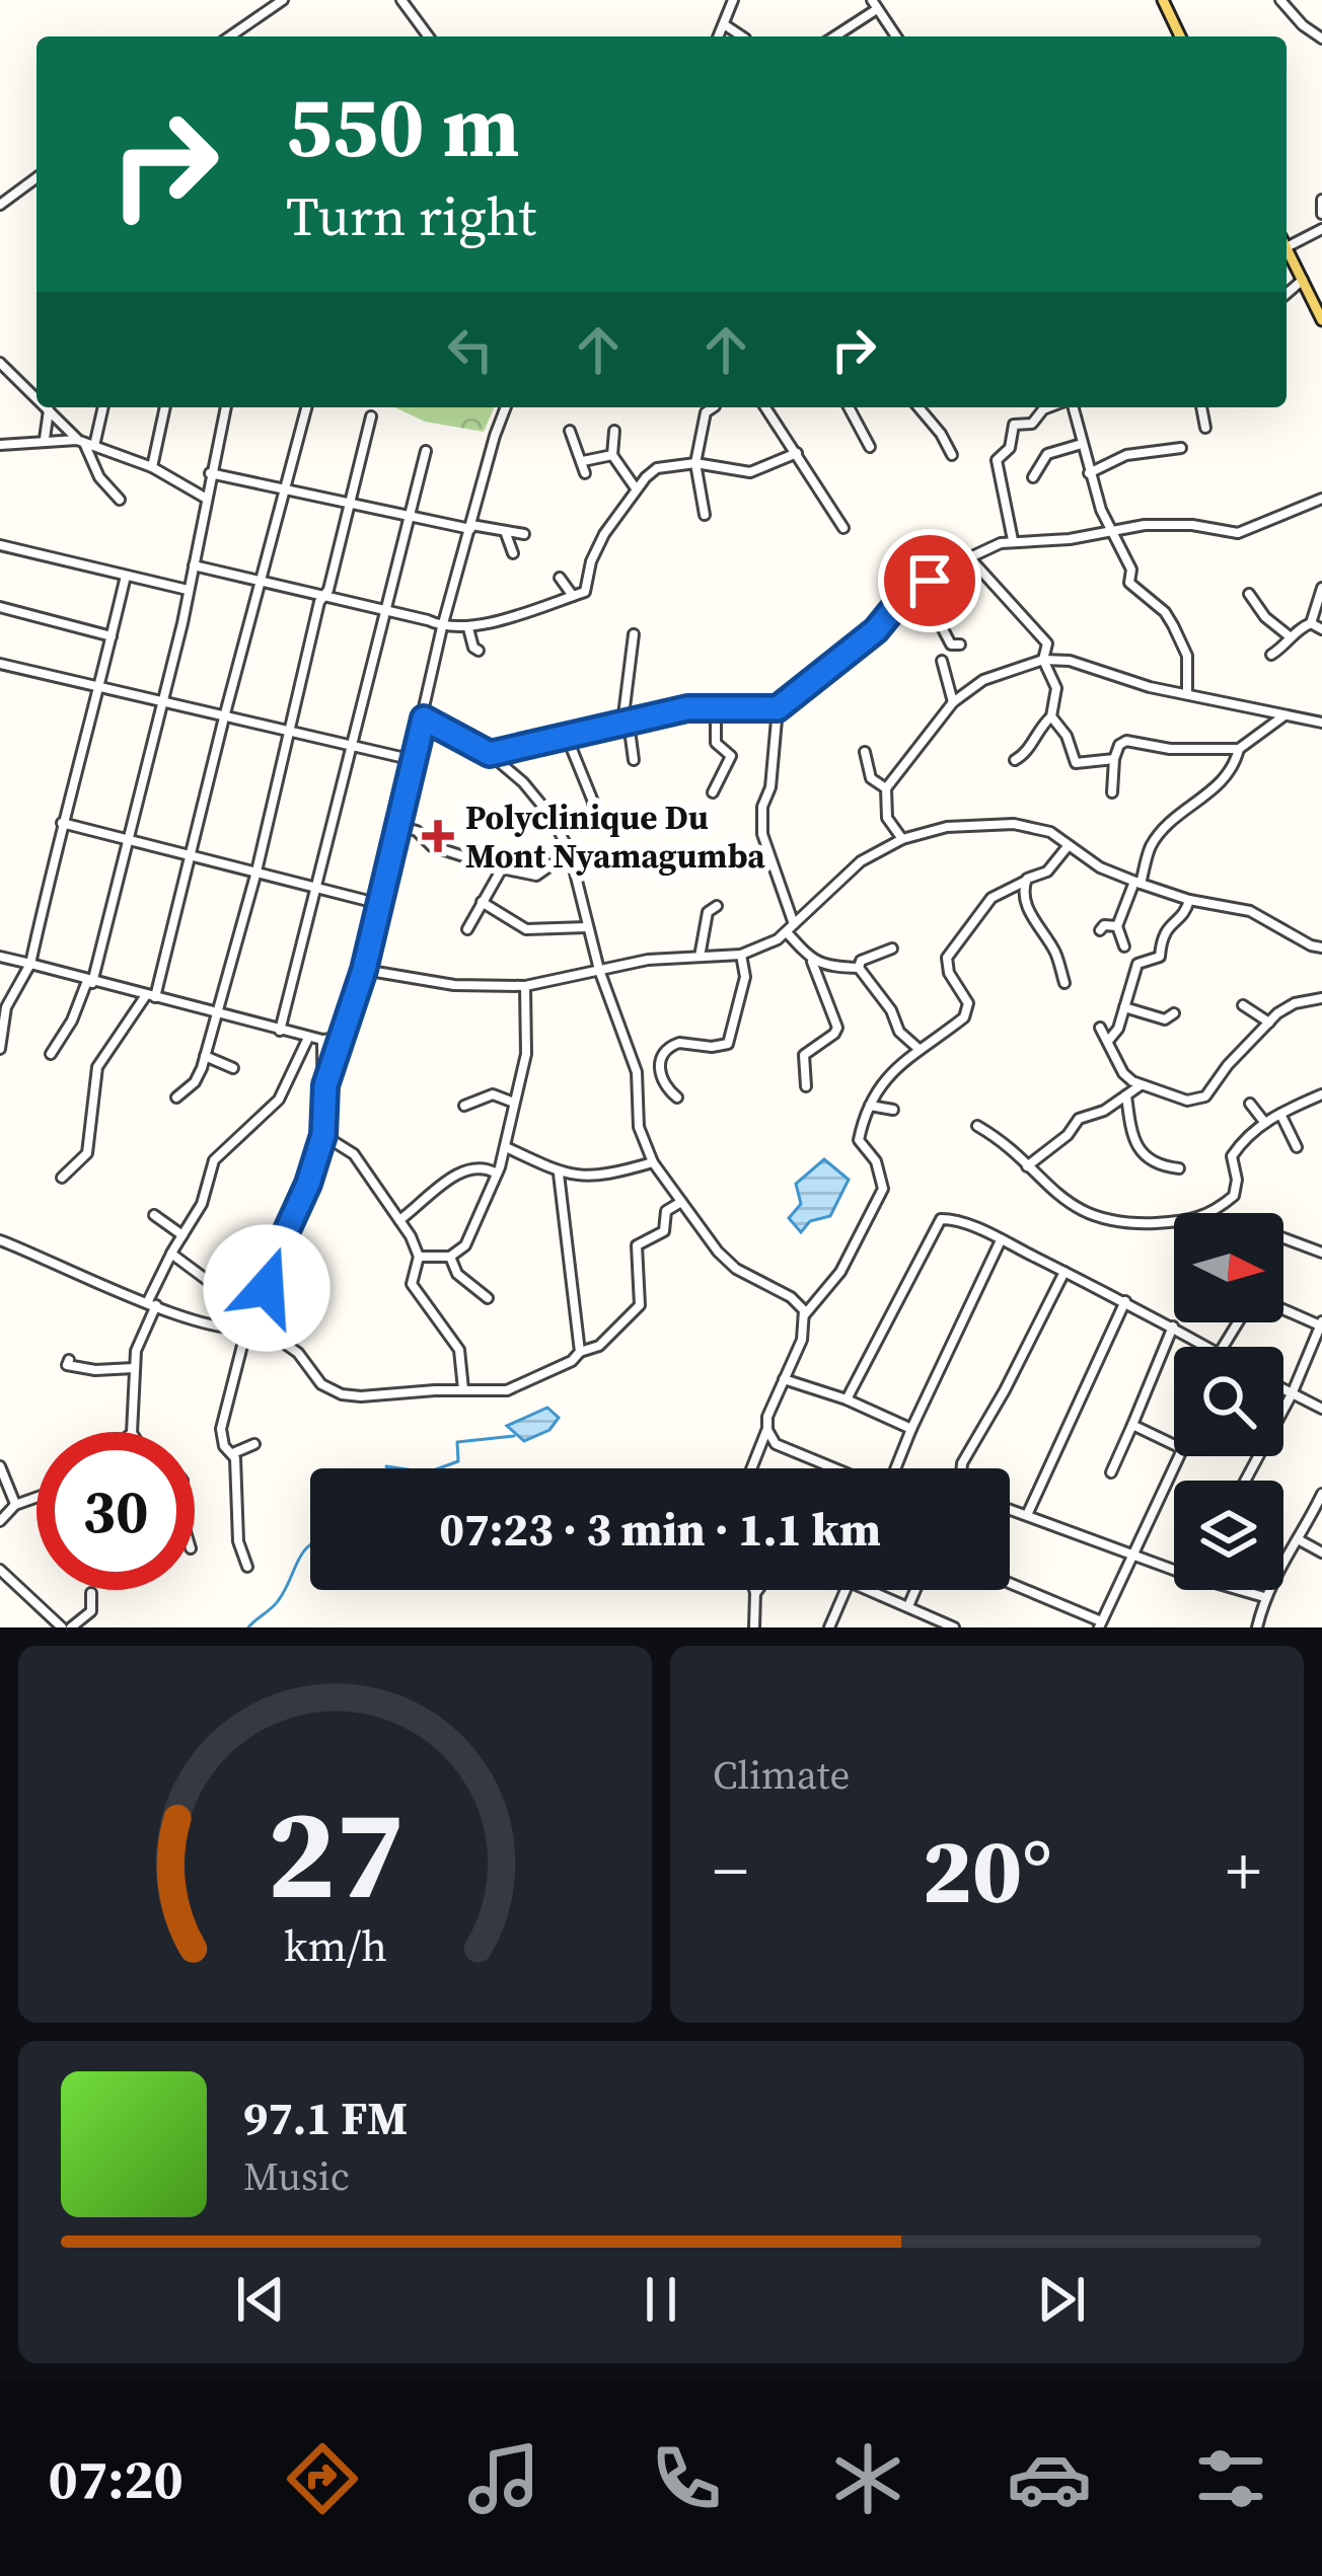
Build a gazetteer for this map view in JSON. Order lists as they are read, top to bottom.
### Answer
{
  "places": {
    "health": ["Polyclinique Du Mont Nyamagumba"]
  },
  "north": "right",
  "page": {
    "turn": ["550 m", "Turn right"],
    "limit": "30",
    "trip": "07:23 · 3 min · 1.1 km",
    "tile": "Climate",
    "heat": ["−", "20°", "+"],
    "song": ["97.1 FM", "Music"],
    "tabs": "07:20",
    "gauge": ["27", "km/h"]
  }
}
